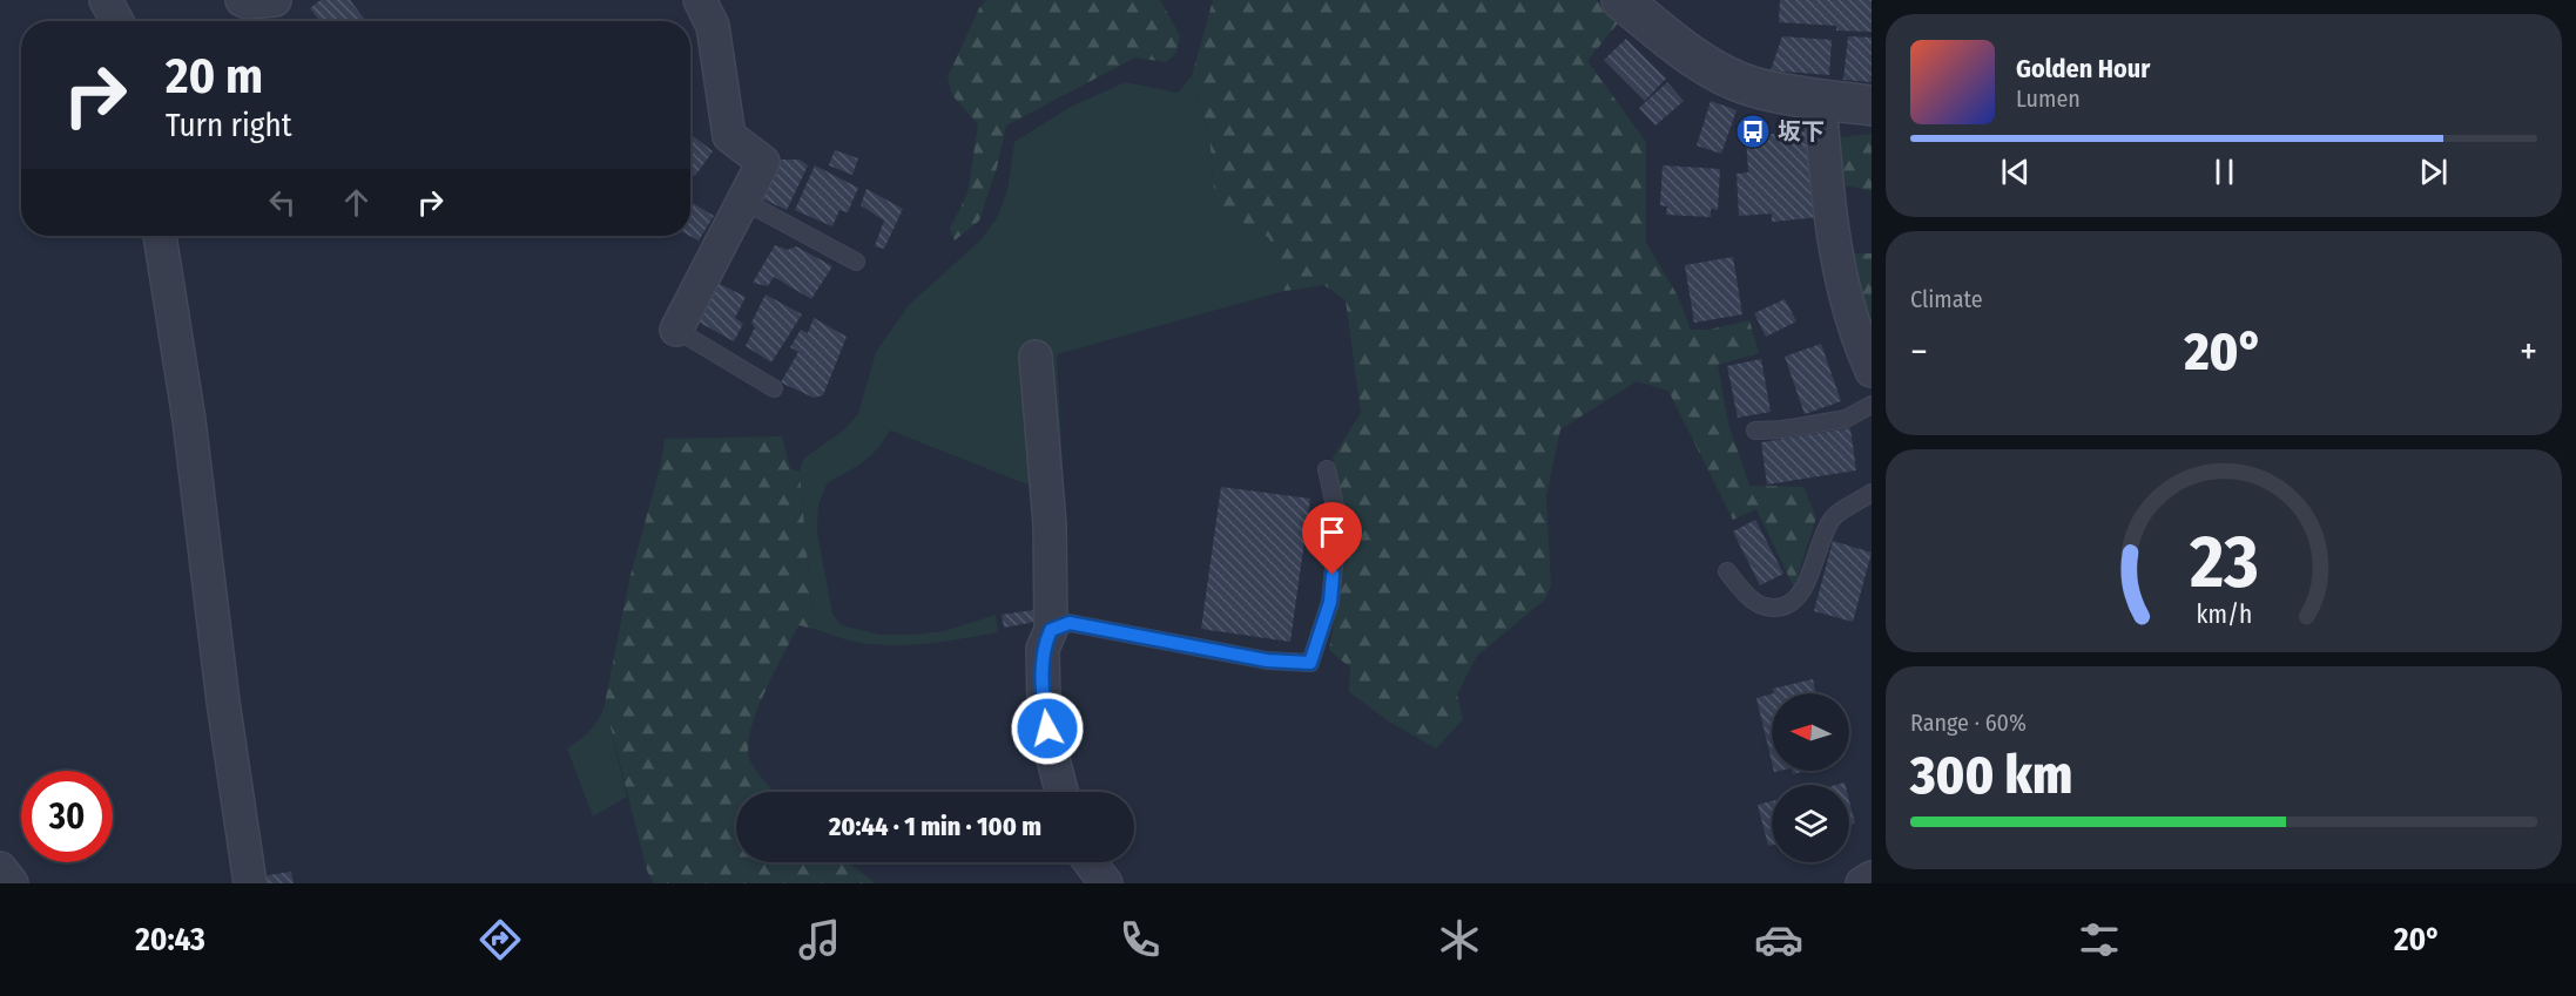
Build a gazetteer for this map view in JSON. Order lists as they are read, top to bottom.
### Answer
{
  "places": {
    "bus stop": ["坂下"]
  },
  "north": "left",
  "page": {
    "turn": ["20 m", "Turn right"],
    "song": ["Golden Hour", "Lumen"],
    "tile": [
      "Climate",
      ["Range · 60%", "300 km"]
    ],
    "heat": ["−", "20°", "+"],
    "limit": "30",
    "trip": "20:44 · 1 min · 100 m",
    "tabs": ["20:43", "20°"],
    "gauge": ["23", "km/h"]
  }
}
